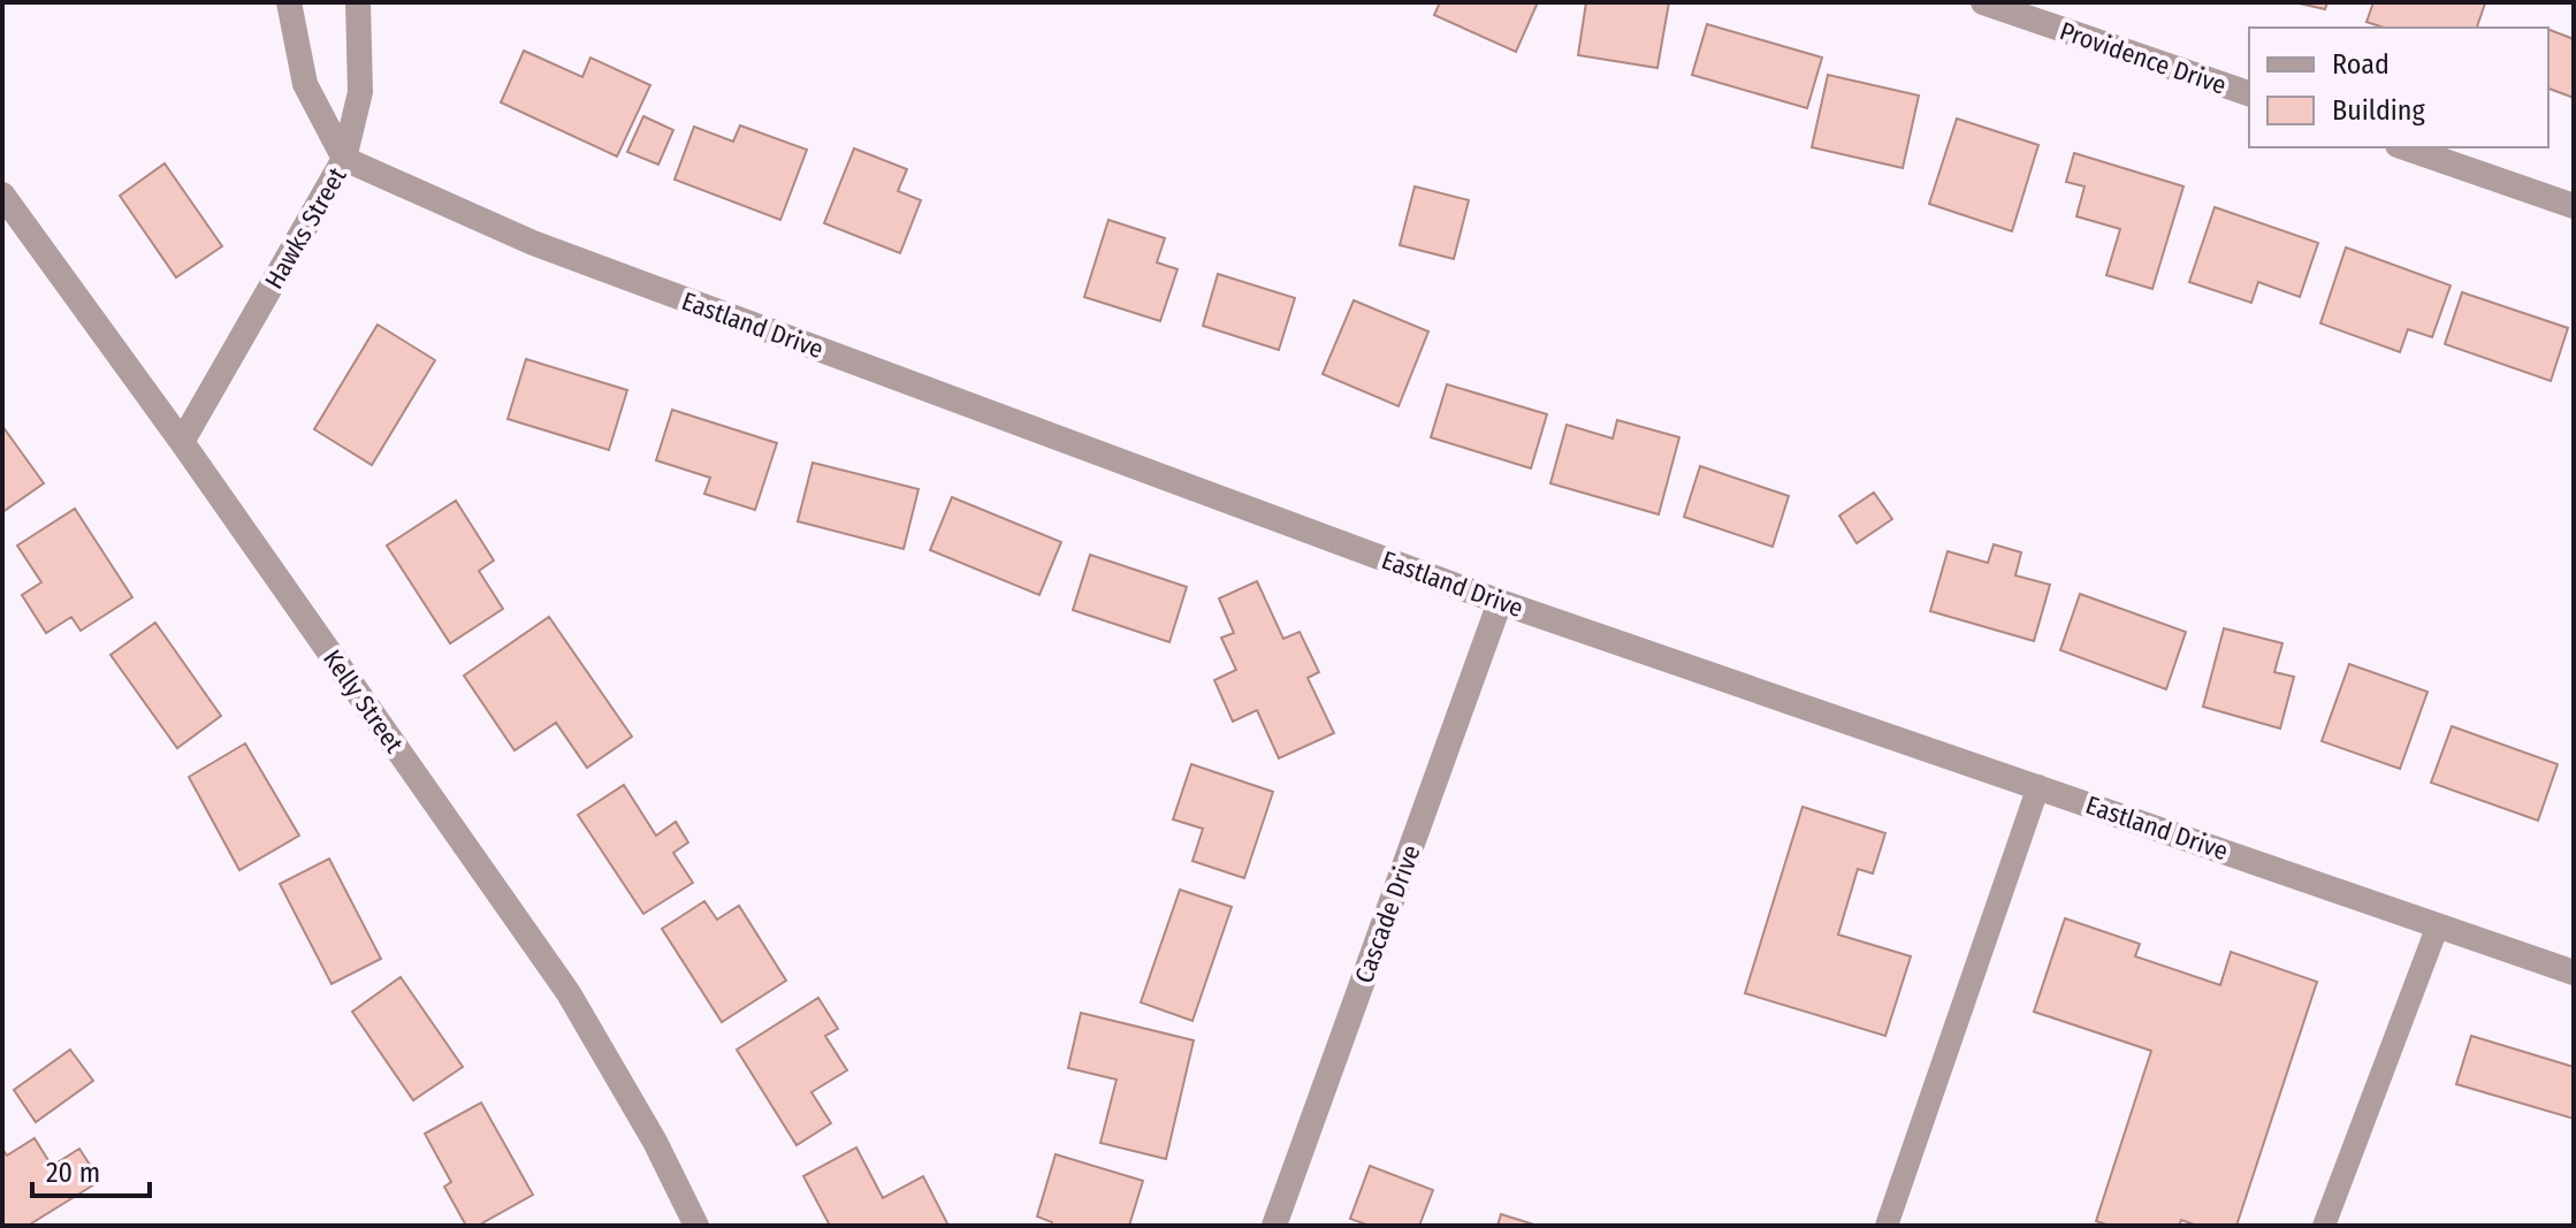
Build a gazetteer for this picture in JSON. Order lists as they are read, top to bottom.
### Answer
{
  "streets": {
    "street": [
      "Providence Drive",
      "Hawks Street",
      "Eastland Drive",
      "Kelly Street",
      "Cascade Drive"
    ]
  },
  "crossings": [
    ["Hawks Street", "Eastland Drive"],
    ["Hawks Street", "Kelly Street"],
    ["Eastland Drive", "Cascade Drive"]
  ],
  "legend": ["Road", "Building"],
  "scale_bar": "20 m"
}
